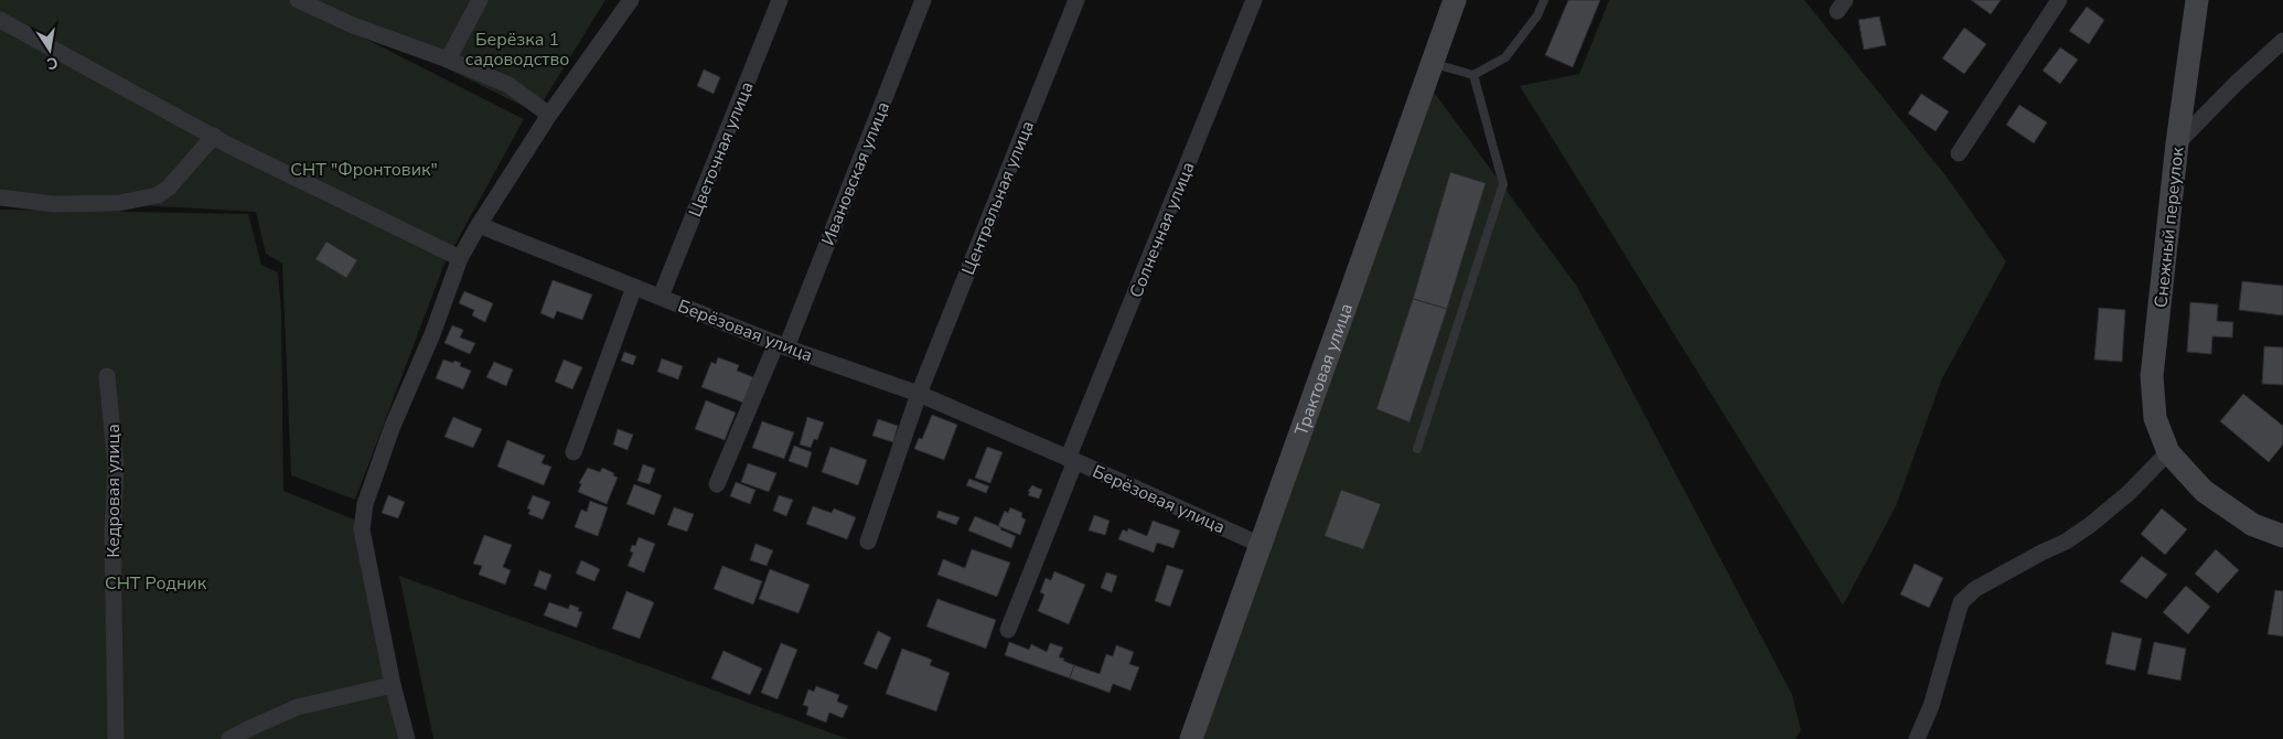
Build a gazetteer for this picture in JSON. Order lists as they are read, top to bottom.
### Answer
{
  "streets": {
    "street": [
      "Цветочная улица",
      "Ивановская улица",
      "Центральная улица",
      "Снежный переулок",
      "Солнечная улица",
      "Берёзовая улица",
      "Трактовая улица",
      "Кедровая улица"
    ]
  },
  "crossings": [
    ["Цветочная улица", "Берёзовая улица"],
    ["Ивановская улица", "Берёзовая улица"],
    ["Центральная улица", "Берёзовая улица"],
    ["Солнечная улица", "Берёзовая улица"],
    ["Берёзовая улица", "Трактовая улица"]
  ],
  "parks": ["Берёзка 1 садоводство", "СНТ \"Фронтовик\"", "СНТ Родник"],
  "north": "bottom"
}
